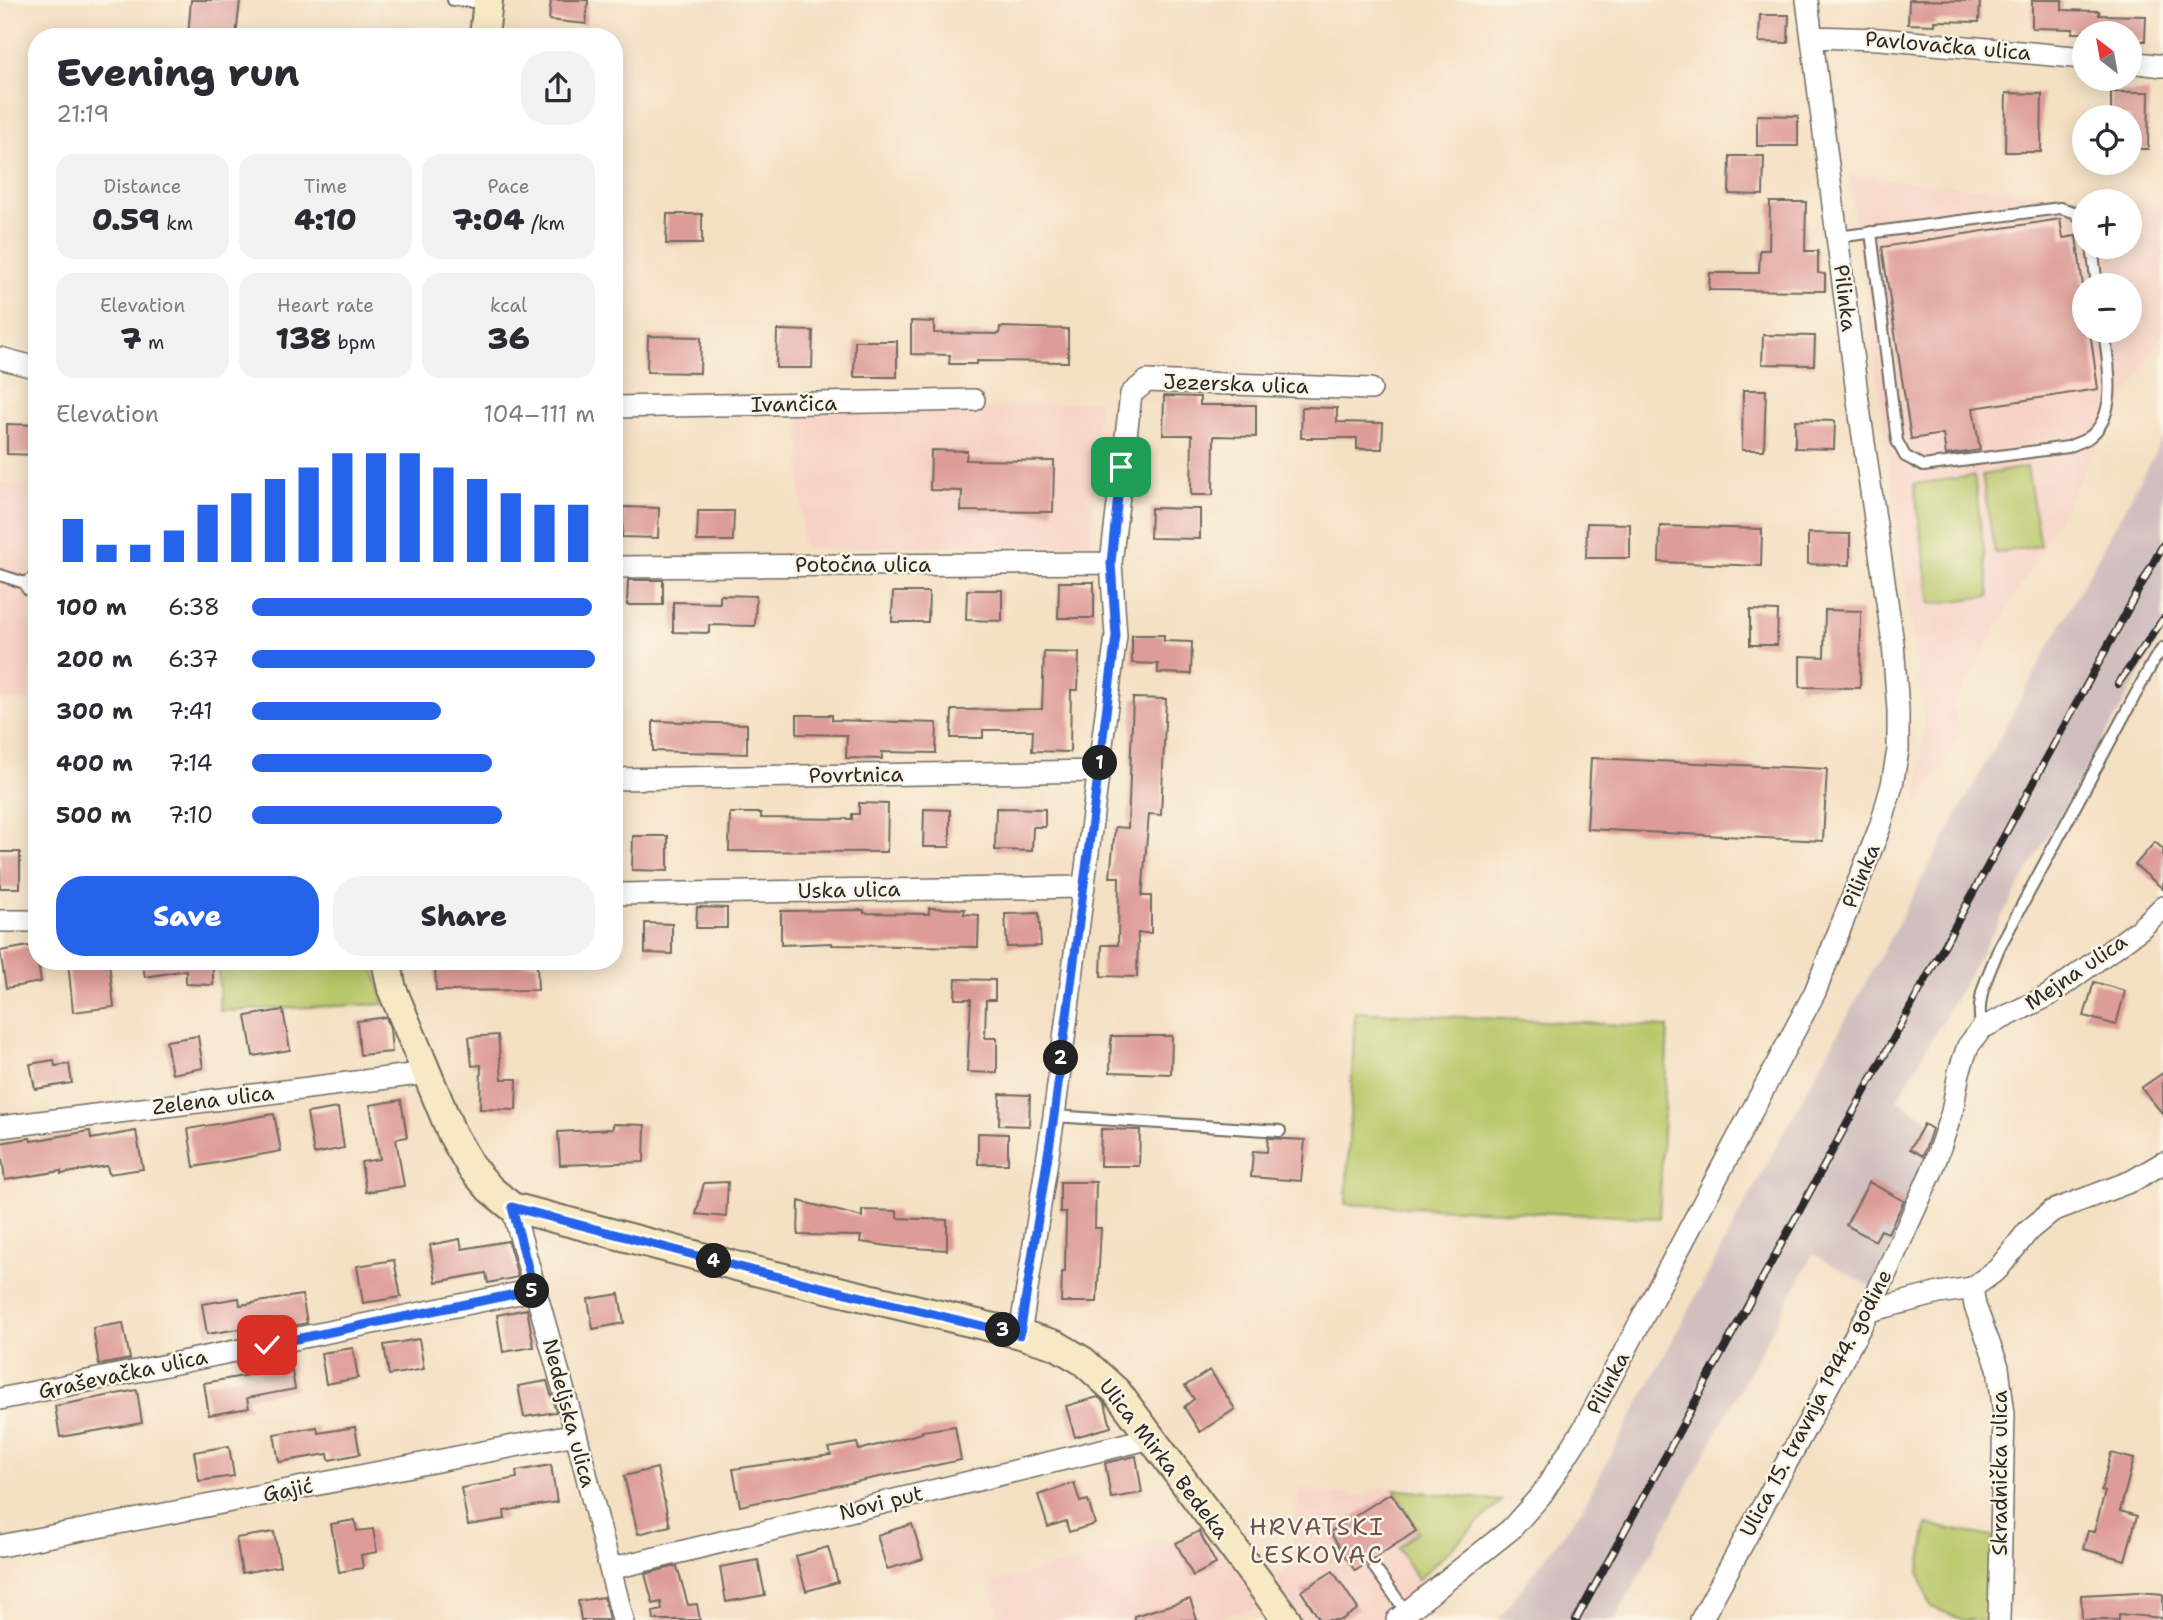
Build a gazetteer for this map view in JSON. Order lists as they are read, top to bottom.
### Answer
{
  "streets": {
    "main road": ["Ulica Mirka Bedeka"],
    "street": [
      "Pavlovačka ulica",
      "Pilinka",
      "Jezerska ulica",
      "Ivančica",
      "Potočna ulica",
      "Povrtnica",
      "Uska ulica",
      "Mejna ulica",
      "Zelena ulica",
      "Graševačka ulica",
      "Ulica 15. travnja 1944. godine",
      "Nedeljska ulica",
      "Skradnička ulica",
      "Gajić",
      "Novi put"
    ]
  },
  "crossings": [
    ["Pavlovačka ulica", "Pilinka"],
    ["Jezerska ulica", "Potočna ulica"],
    ["Jezerska ulica", "Povrtnica"],
    ["Jezerska ulica", "Uska ulica"],
    ["Jezerska ulica", "Ulica Mirka Bedeka"],
    ["Mejna ulica", "Ulica 15. travnja 1944. godine"],
    ["Zelena ulica", "Ulica Mirka Bedeka"],
    ["Graševačka ulica", "Nedeljska ulica"],
    ["Nedeljska ulica", "Ulica Mirka Bedeka"],
    ["Nedeljska ulica", "Gajić"],
    ["Nedeljska ulica", "Novi put"],
    ["Ulica Mirka Bedeka", "Novi put"]
  ],
  "districts": ["HRVATSKI LESKOVAC"],
  "north": "top left",
  "page": {
    "map_buttons": ["+", "−"],
    "heading": ["Evening run", "21:19"],
    "stats": [
      ["Distance", "0.59 km"],
      ["Time", "4:10"],
      ["Pace", "7:04 /km"],
      ["Elevation", "7 m"],
      ["Heart rate", "138 bpm"],
      ["kcal", "36"]
    ],
    "chart": ["Elevation", "104–111 m"],
    "list": [
      {
        "name": "100 m",
        "note": "6:38"
      },
      {
        "name": "200 m",
        "note": "6:37"
      },
      {
        "name": "300 m",
        "note": "7:41"
      },
      {
        "name": "400 m",
        "note": "7:14"
      },
      {
        "name": "500 m",
        "note": "7:10"
      }
    ],
    "pins": [
      "1",
      "2",
      "4",
      "5",
      "3"
    ],
    "buttons": ["Save", "Share"]
  }
}
